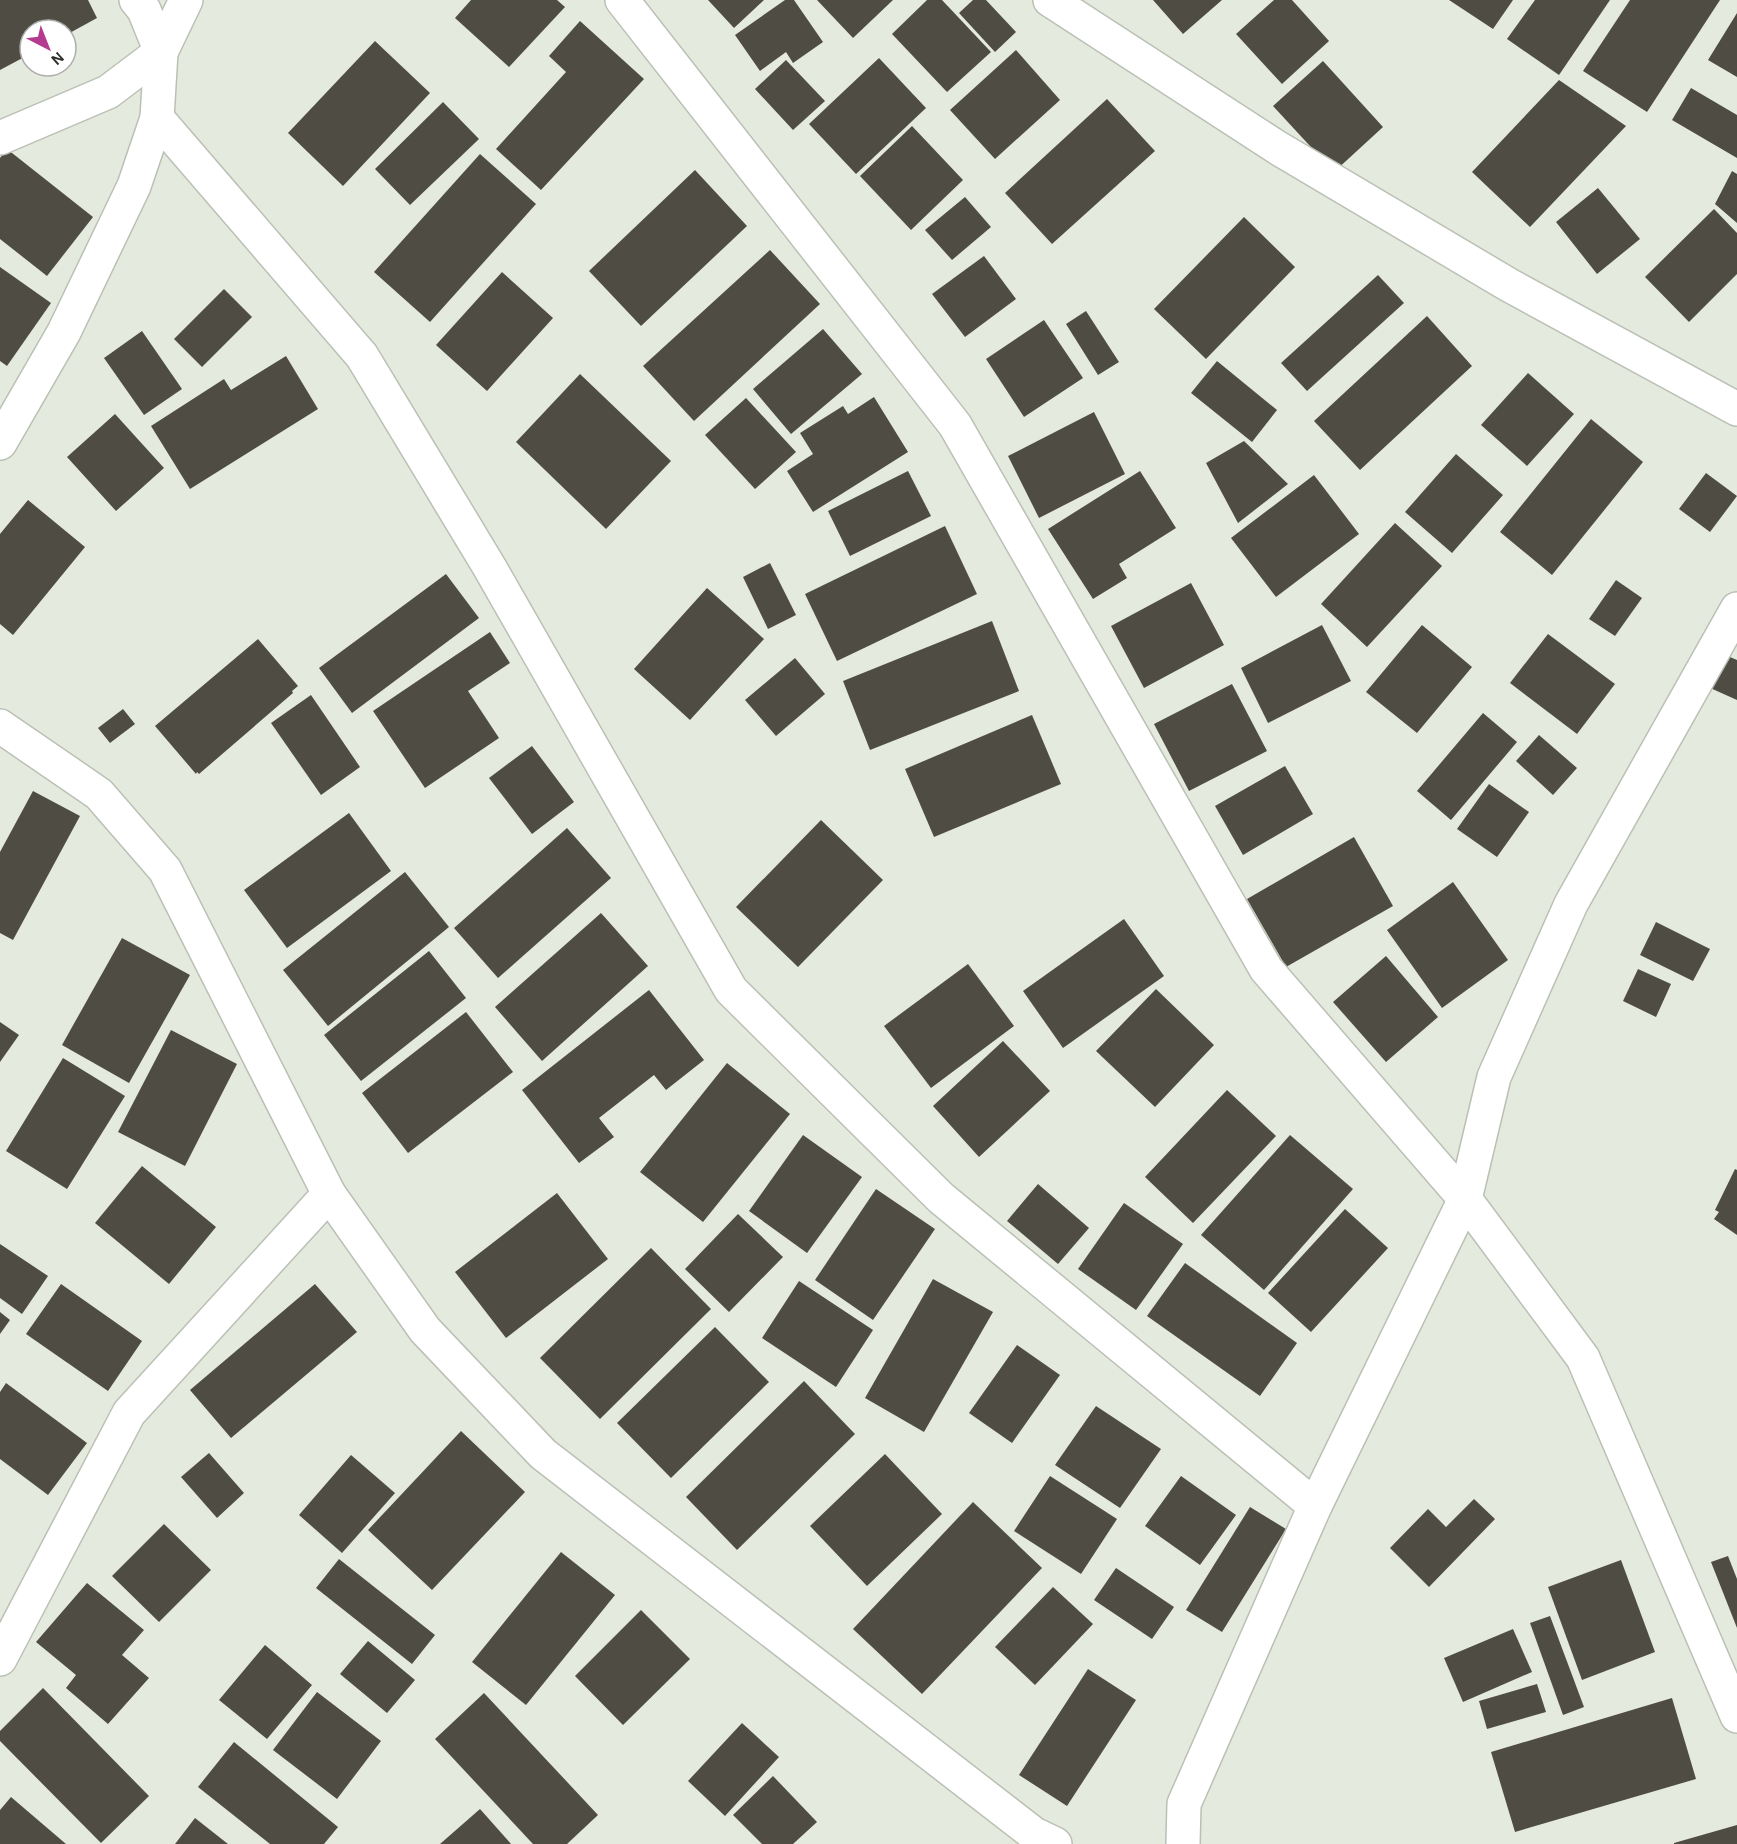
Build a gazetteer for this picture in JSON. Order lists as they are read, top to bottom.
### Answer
{
  "north": "bottom right"
}
